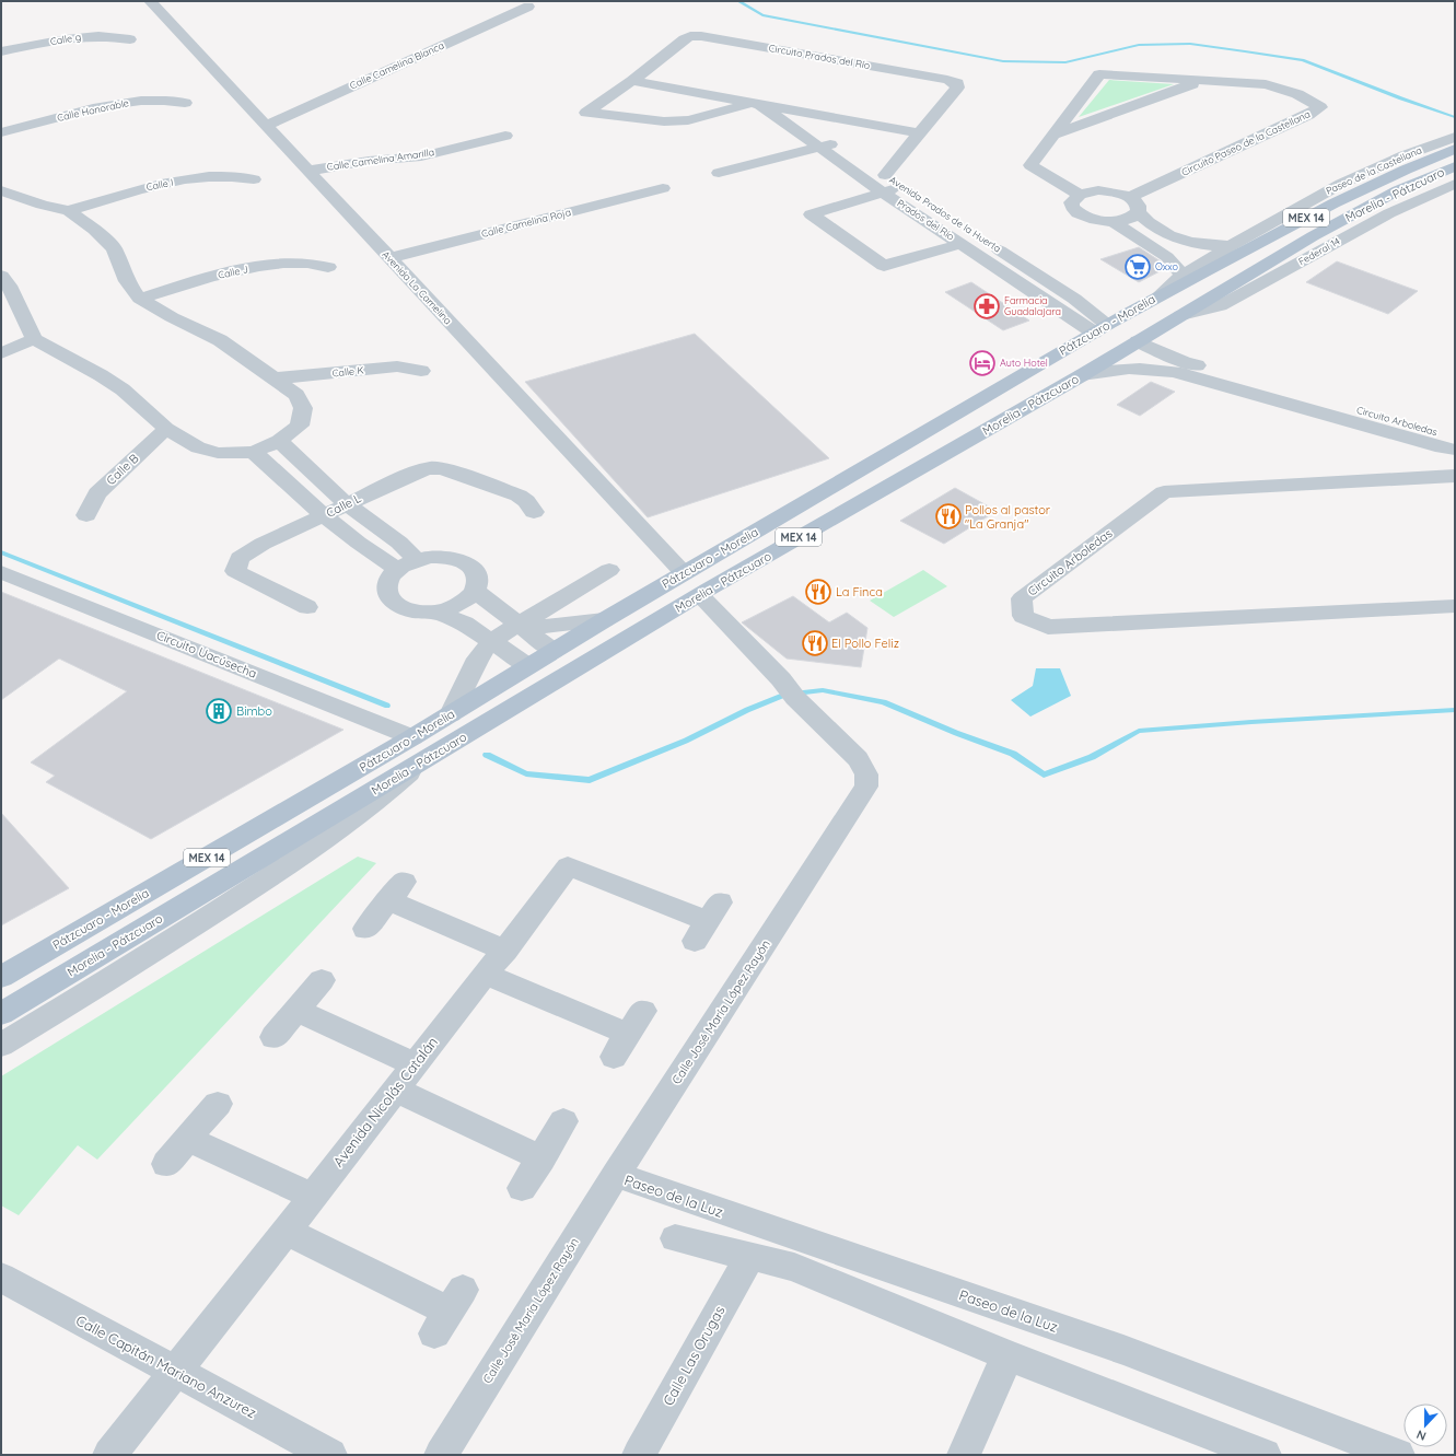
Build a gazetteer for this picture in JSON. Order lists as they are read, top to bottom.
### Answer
{
  "streets": {
    "main road": ["Morelia - Pátzcuaro", "MEX 14", "Pátzcuaro - Morelia"],
    "street": [
      "Calle g",
      "Circuito Prados del Río",
      "Calle Camelina Blanca",
      "Calle Honorable",
      "Circuito Paseo de la Castellana",
      "Calle Camelina Amarilla",
      "Paseo de la Castellana",
      "Calle I",
      "Avenida Prados de la Huerta",
      "Prados del Río",
      "Calle Camelina Roja",
      "Federal 14",
      "Calle J",
      "Avenida La Camelina",
      "Calle K",
      "Circuito Arboledas",
      "Calle B",
      "Calle L",
      "Circuito Uacúsecha",
      "Calle José María López Rayón",
      "Avenida Nicolás Catalán",
      "Paseo de la Luz",
      "Calle Las Orugas",
      "Calle Capitán Mariano Anzurez"
    ]
  },
  "crossings": [
    ["Circuito Prados del Río", "Avenida Prados de la Huerta"],
    ["Circuito Prados del Río", "Prados del Río"],
    ["Calle Camelina Blanca", "Avenida La Camelina"],
    ["Calle Camelina Amarilla", "Avenida La Camelina"],
    ["Paseo de la Castellana", "Pátzcuaro - Morelia"],
    ["Morelia - Pátzcuaro", "Federal 14"],
    ["Morelia - Pátzcuaro", "Circuito Arboledas"],
    ["Morelia - Pátzcuaro", "Calle José María López Rayón"],
    ["Avenida Prados de la Huerta", "Prados del Río"],
    ["Avenida Prados de la Huerta", "Pátzcuaro - Morelia"],
    ["Prados del Río", "Pátzcuaro - Morelia"],
    ["Calle Camelina Roja", "Avenida La Camelina"],
    ["Avenida La Camelina", "Pátzcuaro - Morelia"],
    ["Pátzcuaro - Morelia", "Circuito Uacúsecha"],
    ["Calle José María López Rayón", "Paseo de la Luz"],
    ["Avenida Nicolás Catalán", "Calle Capitán Mariano Anzurez"]
  ],
  "places": {
    "supermarket": ["Oxxo"],
    "pharmacy": ["Farmacia Guadalajara"],
    "hotel": ["Auto Hotel"],
    "restaurant": ["Pollos al pastor \"La Granja\"", "La Finca", "El Pollo Feliz"],
    "building": ["Bimbo"]
  },
  "north": "bottom"
}
